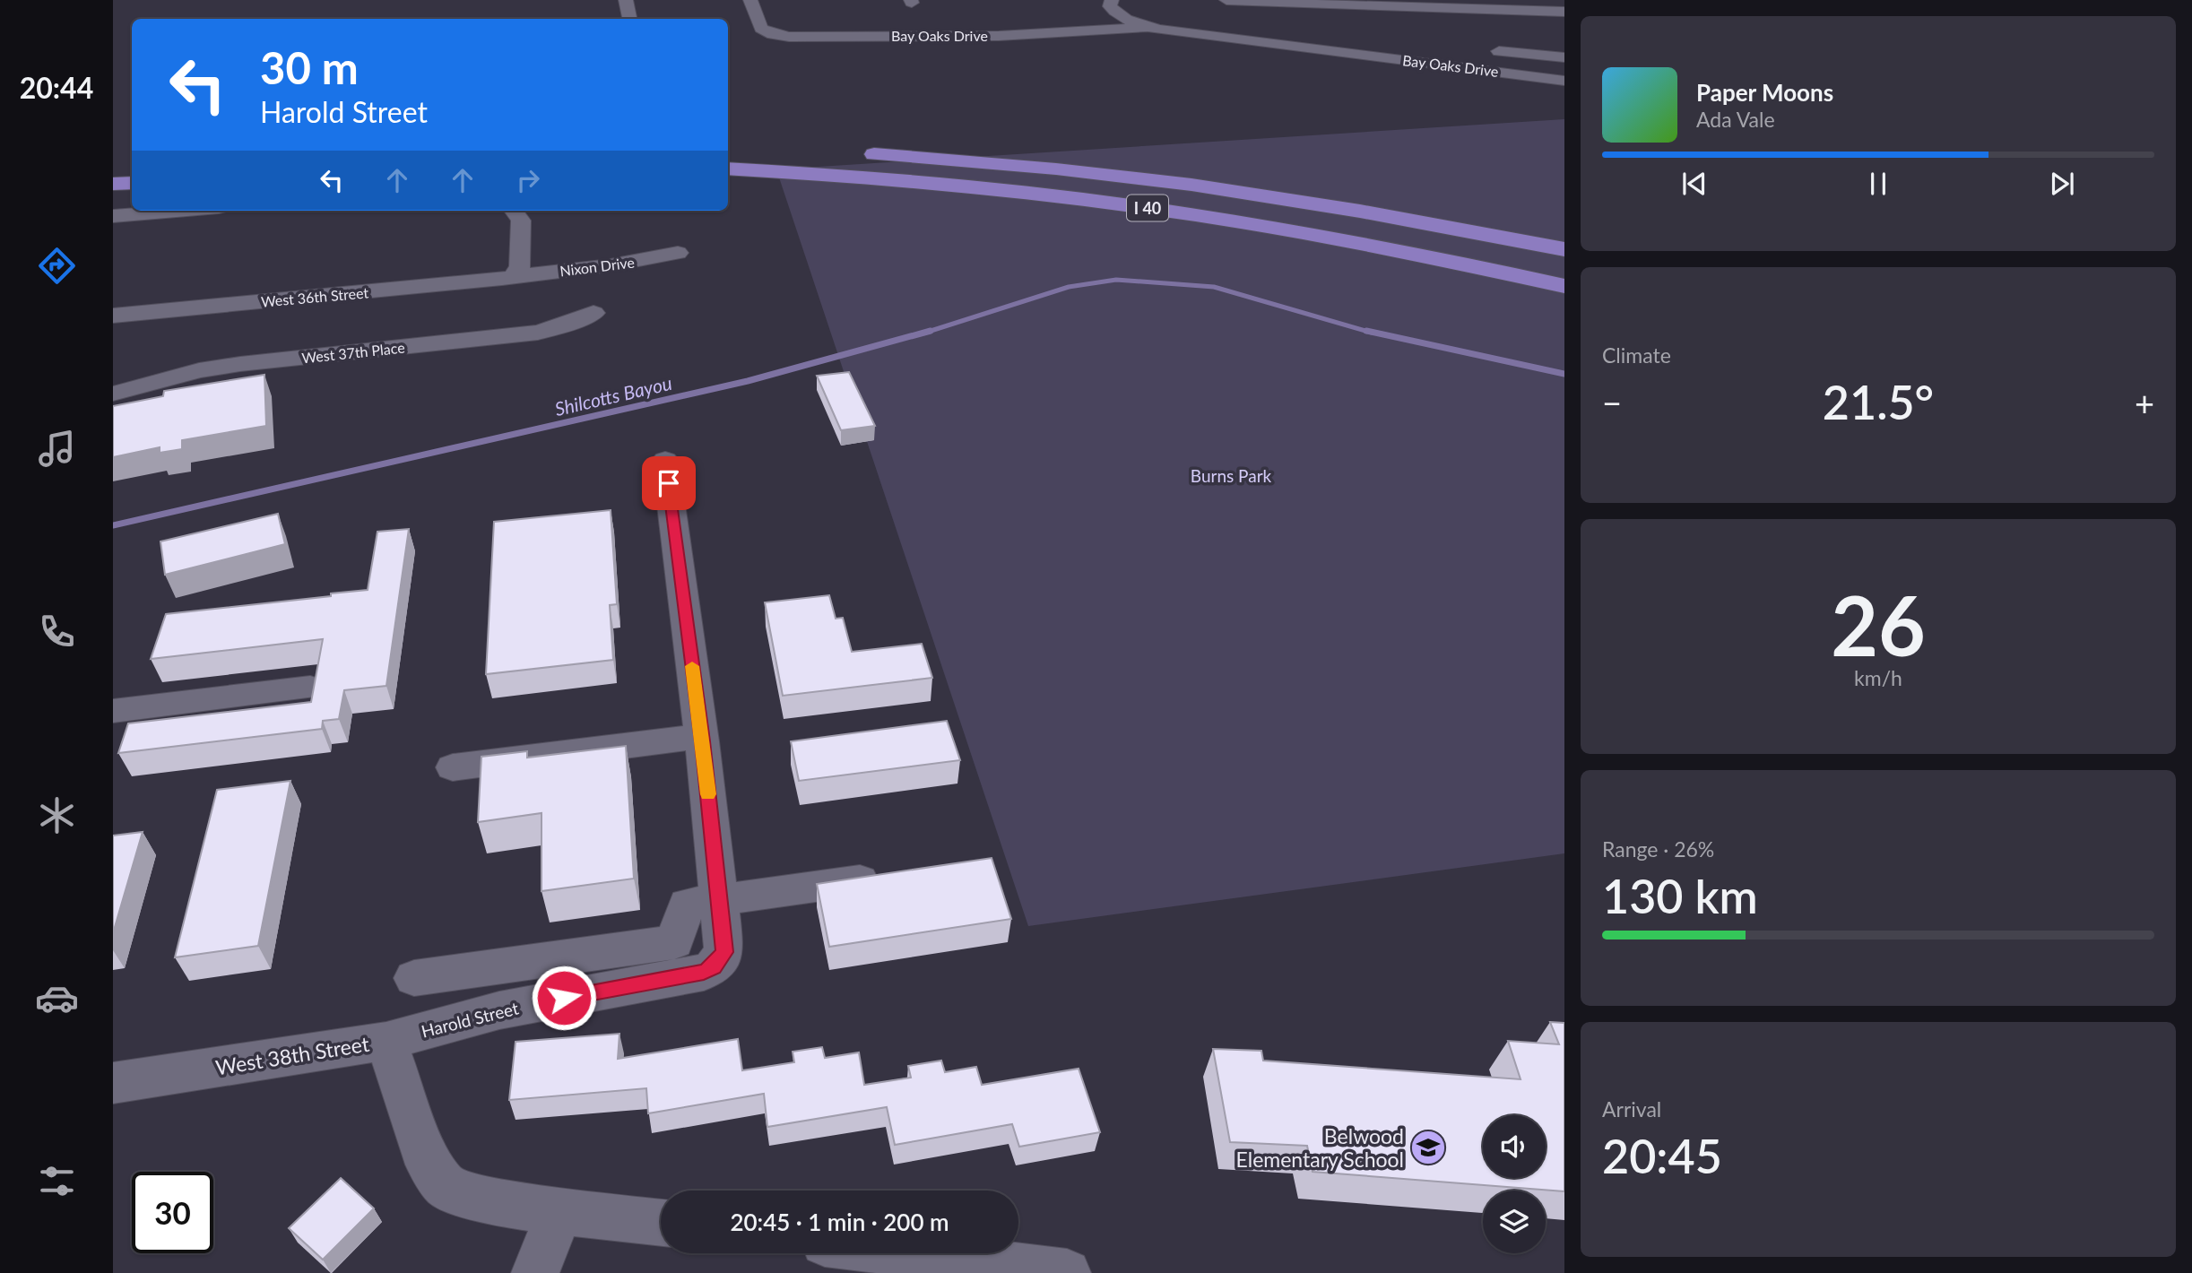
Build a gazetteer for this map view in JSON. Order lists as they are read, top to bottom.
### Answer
{
  "streets": {
    "highway": ["I 40"],
    "street": [
      "Bay Oaks Drive",
      "Nixon Drive",
      "West 36th Street",
      "West 37th Place",
      "Harold Street",
      "West 38th Street"
    ]
  },
  "crossings": [
    ["Nixon Drive", "West 36th Street"],
    ["Harold Street", "West 38th Street"]
  ],
  "water": ["Shilcotts Bayou"],
  "parks": ["Burns Park"],
  "places": {
    "school or university": ["Belwood Elementary School"]
  },
  "page": {
    "tabs": "20:44",
    "turn": ["30 m", "Harold Street"],
    "song": ["Paper Moons", "Ada Vale"],
    "tile": [
      "Climate",
      ["26", "km/h"],
      ["Range · 26%", "130 km"],
      ["Arrival", "20:45"]
    ],
    "heat": ["−", "21.5°", "+"],
    "limit": "30",
    "trip": "20:45 · 1 min · 200 m"
  }
}
